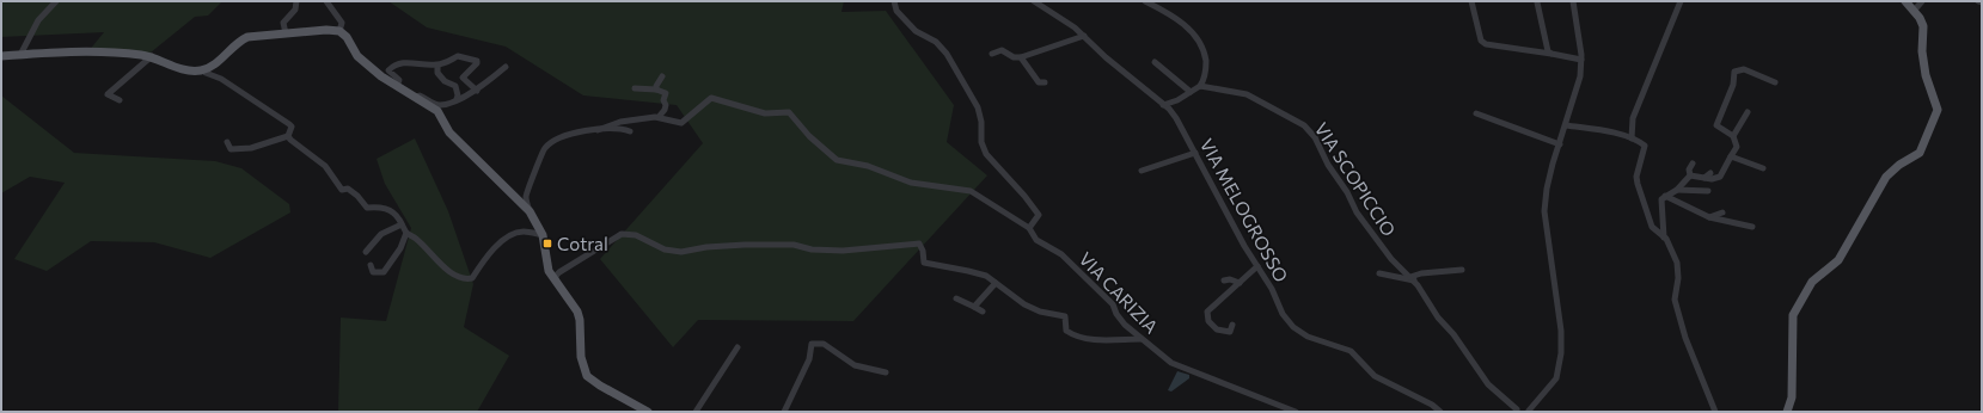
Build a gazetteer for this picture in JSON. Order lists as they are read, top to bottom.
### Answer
{
  "streets": {
    "street": ["VIA SCOPICCIO", "VIA MELOGROSSO", "VIA CARIZIA"]
  },
  "places": {
    "transit": ["Cotral"]
  }
}
